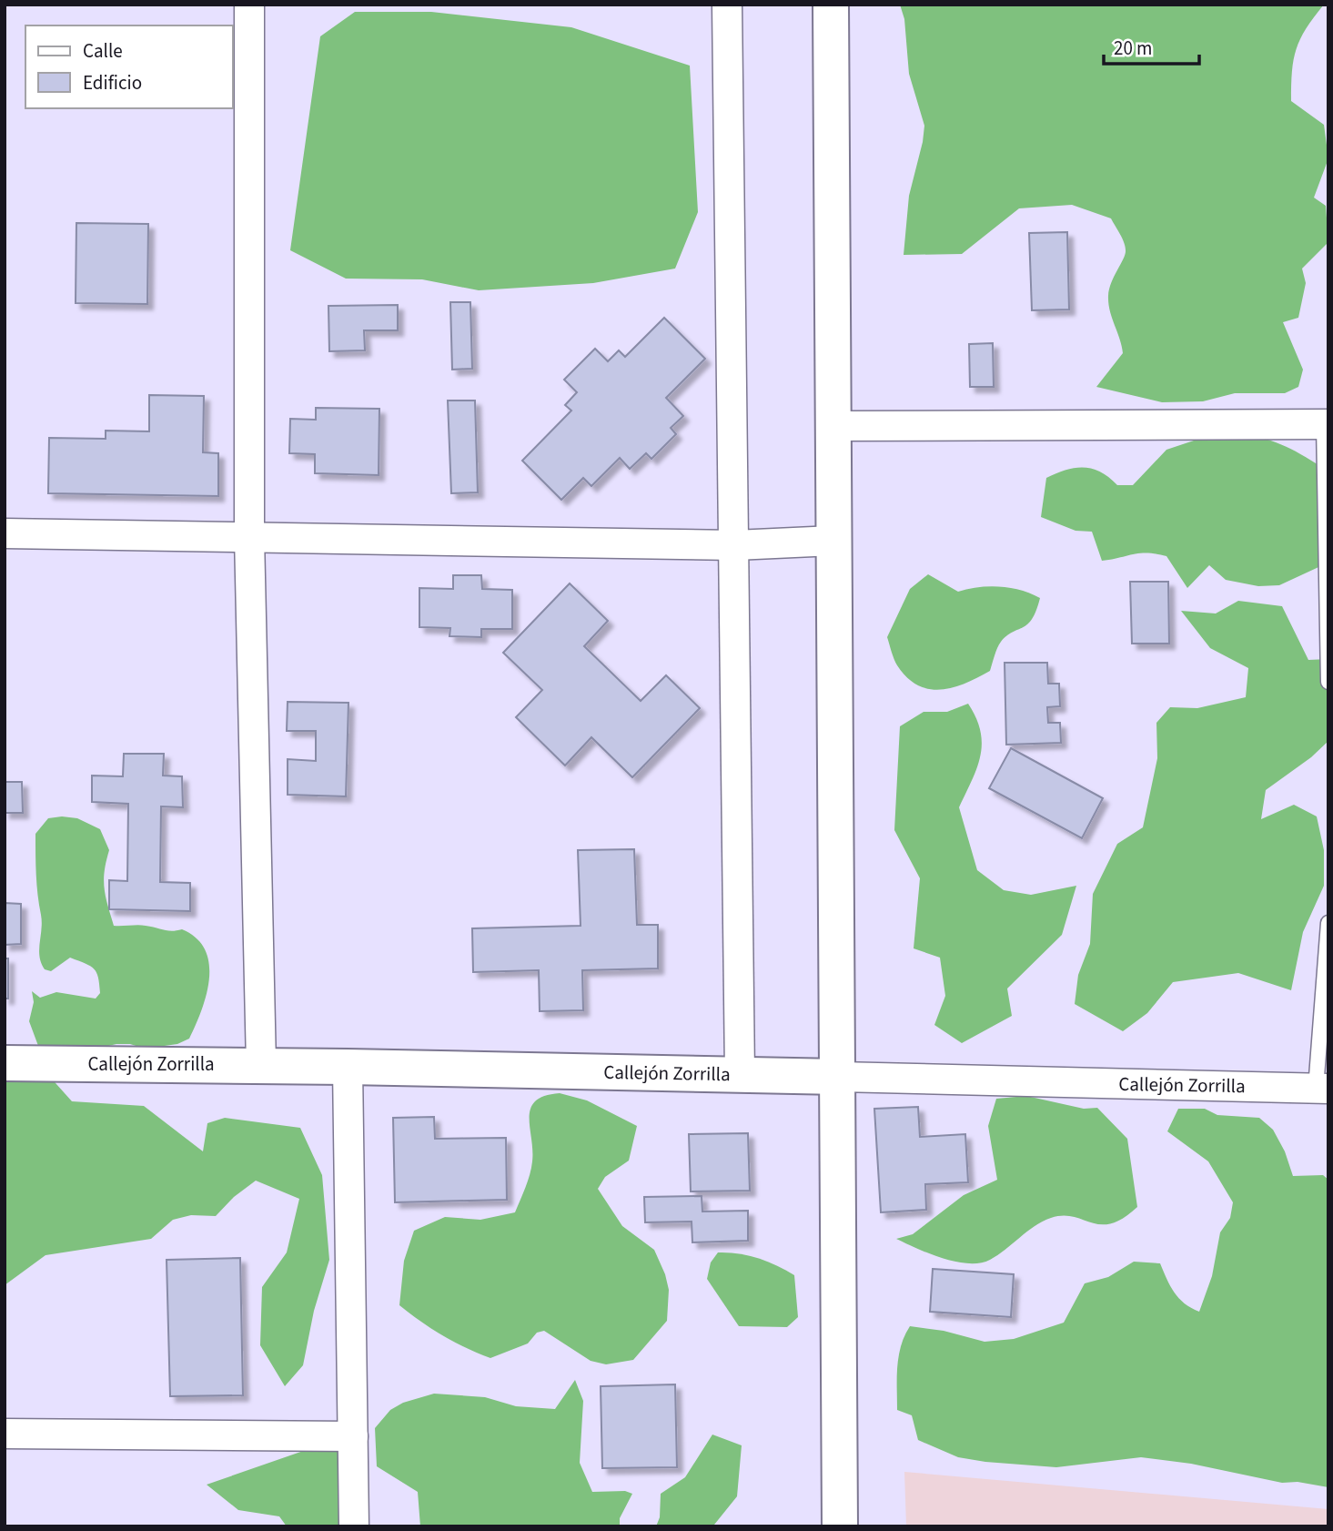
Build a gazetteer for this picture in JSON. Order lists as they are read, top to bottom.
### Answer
{
  "streets": {
    "main road": ["Callejón Zorrilla"]
  },
  "legend": ["Calle", "Edificio"],
  "scale_bar": "20 m"
}
